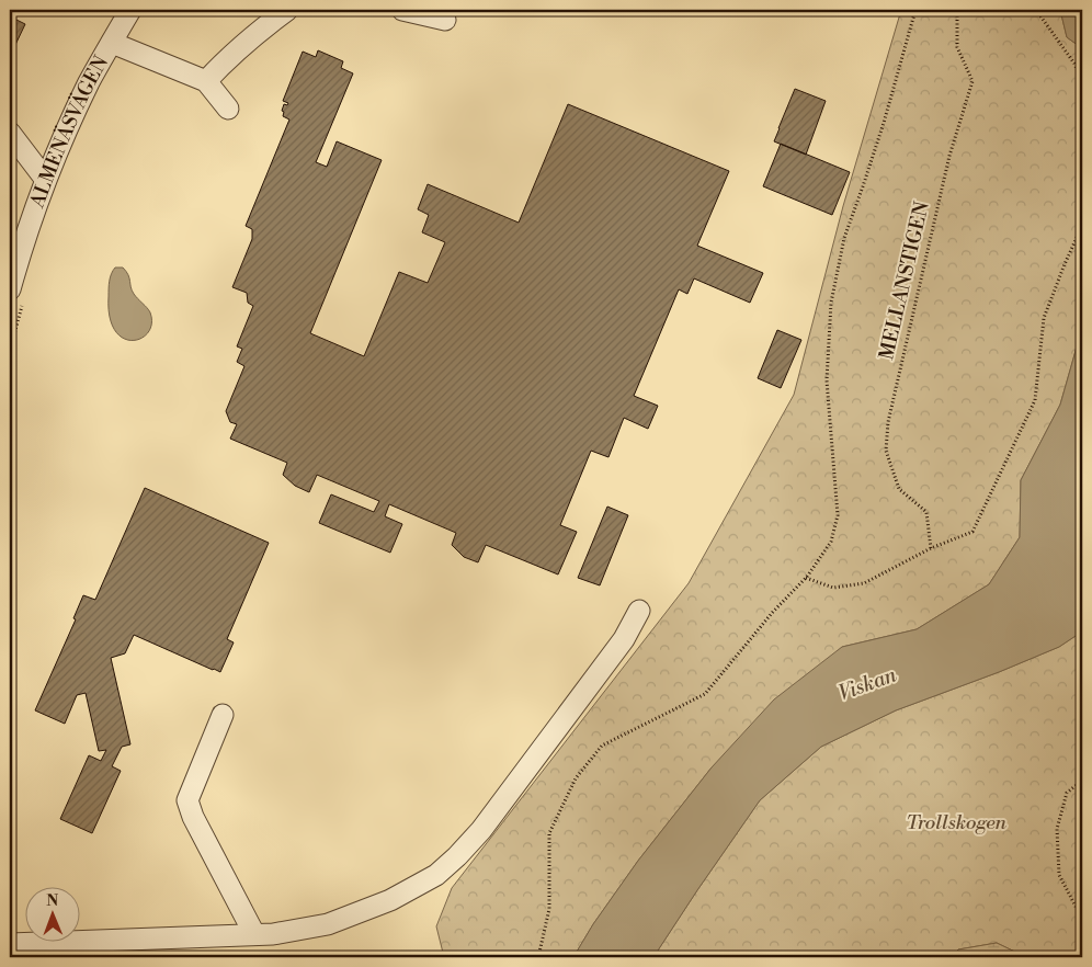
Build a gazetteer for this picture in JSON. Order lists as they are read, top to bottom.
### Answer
{
  "streets": {
    "street": ["ALMENÄSVÄGEN"],
    "path": ["MELLANSTIGEN"]
  },
  "water": ["Viskan"],
  "parks": ["Trollskogen"],
  "north": "top"
}
